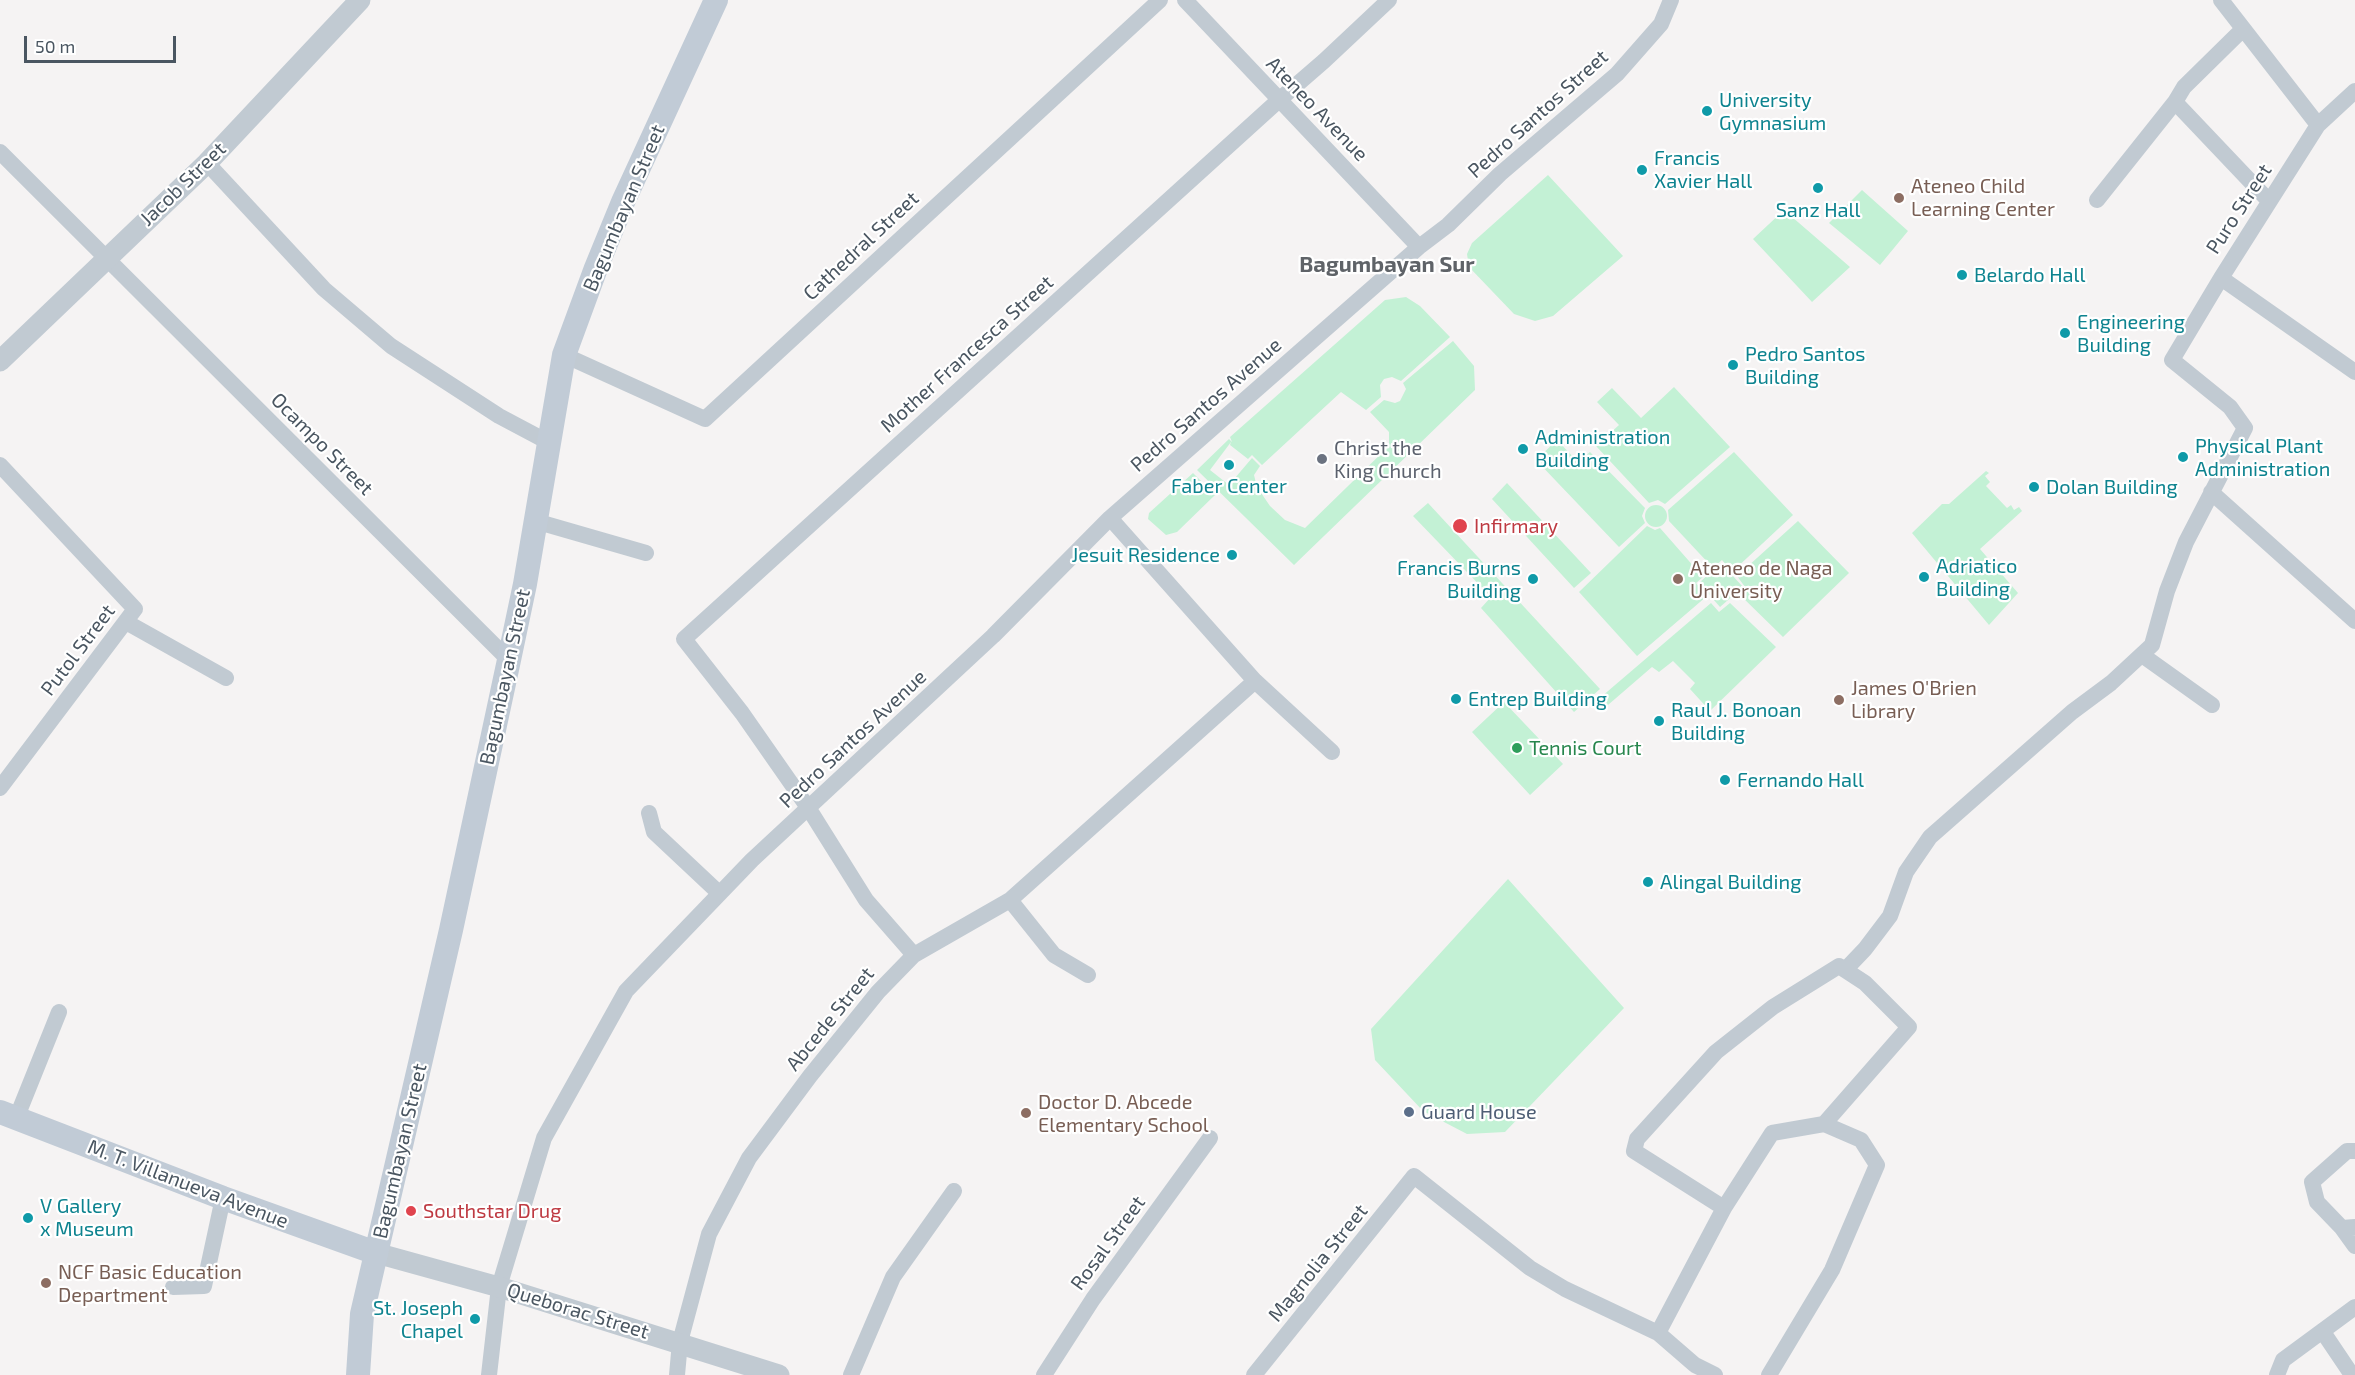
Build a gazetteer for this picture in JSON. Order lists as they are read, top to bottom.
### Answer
{
  "streets": {
    "main road": ["Bagumbayan Street", "M. T. Villanueva Avenue"],
    "street": [
      "Ateneo Avenue",
      "Pedro Santos Street",
      "Jacob Street",
      "Puro Street",
      "Cathedral Street",
      "Mother Francesca Street",
      "Pedro Santos Avenue",
      "Ocampo Street",
      "Putol Street",
      "Abcede Street",
      "Rosal Street",
      "Magnolia Street",
      "Queborac Street"
    ]
  },
  "crossings": [
    ["Ateneo Avenue", "Pedro Santos Street"],
    ["Ateneo Avenue", "Mother Francesca Street"],
    ["Ateneo Avenue", "Pedro Santos Avenue"],
    ["Pedro Santos Street", "Pedro Santos Avenue"],
    ["Jacob Street", "Ocampo Street"],
    ["Bagumbayan Street", "Cathedral Street"],
    ["Bagumbayan Street", "Ocampo Street"],
    ["Bagumbayan Street", "M. T. Villanueva Avenue"],
    ["Bagumbayan Street", "Queborac Street"],
    ["Mother Francesca Street", "Pedro Santos Avenue"],
    ["Pedro Santos Avenue", "Queborac Street"],
    ["Abcede Street", "Queborac Street"],
    ["M. T. Villanueva Avenue", "Queborac Street"]
  ],
  "districts": ["Bagumbayan Sur"],
  "places": [
    "University Gymnasium",
    "Francis Xavier Hall",
    "Sanz Hall",
    "Ateneo Child Learning Center",
    "Belardo Hall",
    "Engineering Building",
    "Pedro Santos Building",
    "Administration Building",
    "Physical Plant Administration",
    "Christ the King Church",
    "Faber Center",
    "Dolan Building",
    "Infirmary",
    "Jesuit Residence",
    "Adriatico Building",
    "Francis Burns Building",
    "Ateneo de Naga University",
    "Entrep Building",
    "James O'Brien Library",
    "Raul J. Bonoan Building",
    "Tennis Court",
    "Fernando Hall",
    "Alingal Building",
    "Guard House",
    "Doctor D. Abcede Elementary School",
    "Southstar Drug",
    "V Gallery x Museum",
    "NCF Basic Education Department",
    "St. Joseph Chapel"
  ],
  "scale_bar": "50 m"
}
